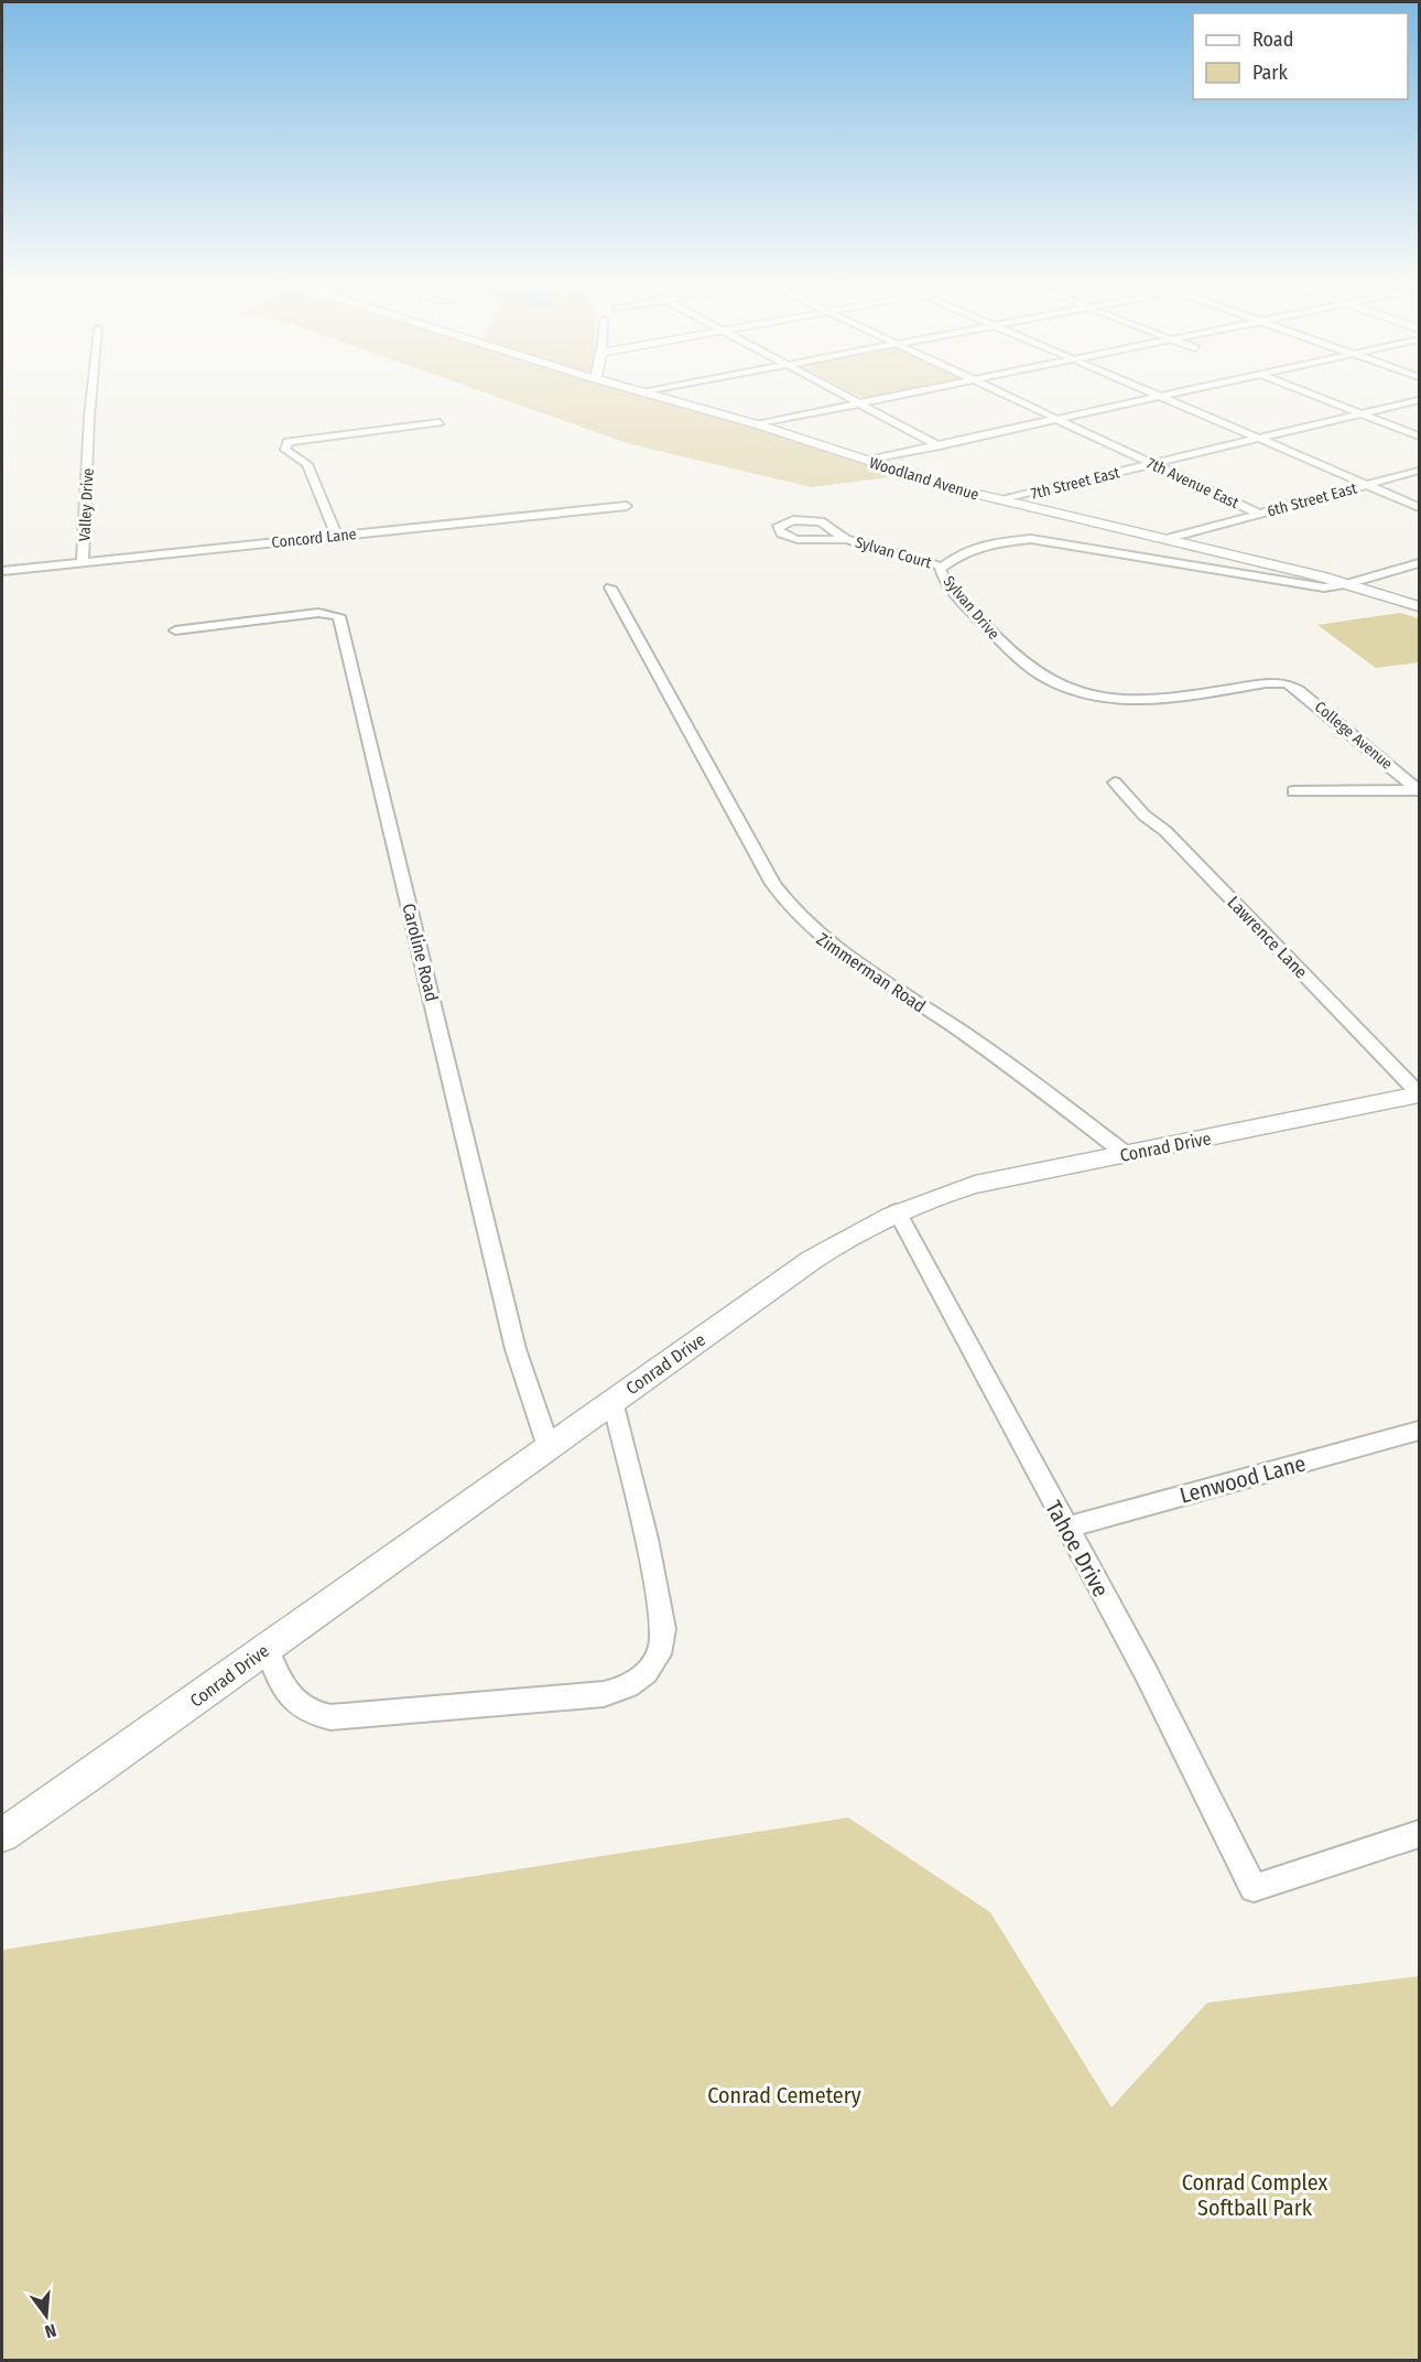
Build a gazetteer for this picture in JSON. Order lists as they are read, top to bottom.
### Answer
{
  "streets": {
    "street": [
      "Woodland Avenue",
      "7th Street East",
      "7th Avenue East",
      "6th Street East",
      "Valley Drive",
      "Concord Lane",
      "Sylvan Court",
      "Sylvan Drive",
      "College Avenue",
      "Lawrence Lane",
      "Caroline Road",
      "Zimmerman Road",
      "Conrad Drive",
      "Lenwood Lane",
      "Tahoe Drive"
    ]
  },
  "crossings": [
    ["Woodland Avenue", "7th Street East"],
    ["Woodland Avenue", "6th Street East"],
    ["Woodland Avenue", "Sylvan Drive"],
    ["7th Street East", "7th Avenue East"],
    ["7th Avenue East", "6th Street East"],
    ["Valley Drive", "Concord Lane"],
    ["Sylvan Court", "Sylvan Drive"],
    ["Sylvan Drive", "College Avenue"],
    ["Lawrence Lane", "Conrad Drive"],
    ["Caroline Road", "Conrad Drive"],
    ["Zimmerman Road", "Conrad Drive"],
    ["Conrad Drive", "Tahoe Drive"],
    ["Lenwood Lane", "Tahoe Drive"]
  ],
  "parks": ["Conrad Cemetery", "Conrad Complex Softball Park"],
  "legend": ["Road", "Park"],
  "north": "bottom"
}
